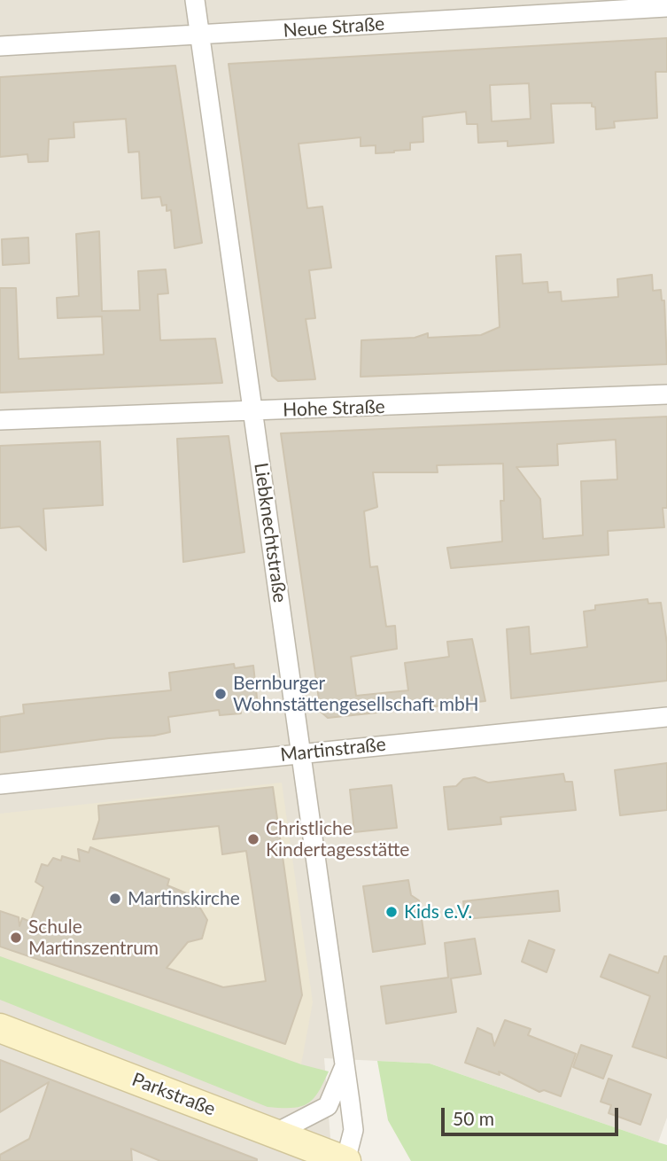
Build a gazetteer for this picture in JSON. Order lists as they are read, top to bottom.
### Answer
{
  "streets": {
    "main road": ["Parkstraße"],
    "street": [
      "Neue Straße",
      "Hohe Straße",
      "Liebknechtstraße",
      "Martinstraße"
    ]
  },
  "crossings": [
    ["Neue Straße", "Liebknechtstraße"],
    ["Hohe Straße", "Liebknechtstraße"],
    ["Liebknechtstraße", "Martinstraße"],
    ["Liebknechtstraße", "Parkstraße"]
  ],
  "places": [
    "Bernburger Wohnstättengesellschaft mbH",
    "Christliche Kindertagesstätte",
    "Martinskirche",
    "Kids e.V.",
    "Schule Martinszentrum"
  ],
  "scale_bar": "50 m"
}
